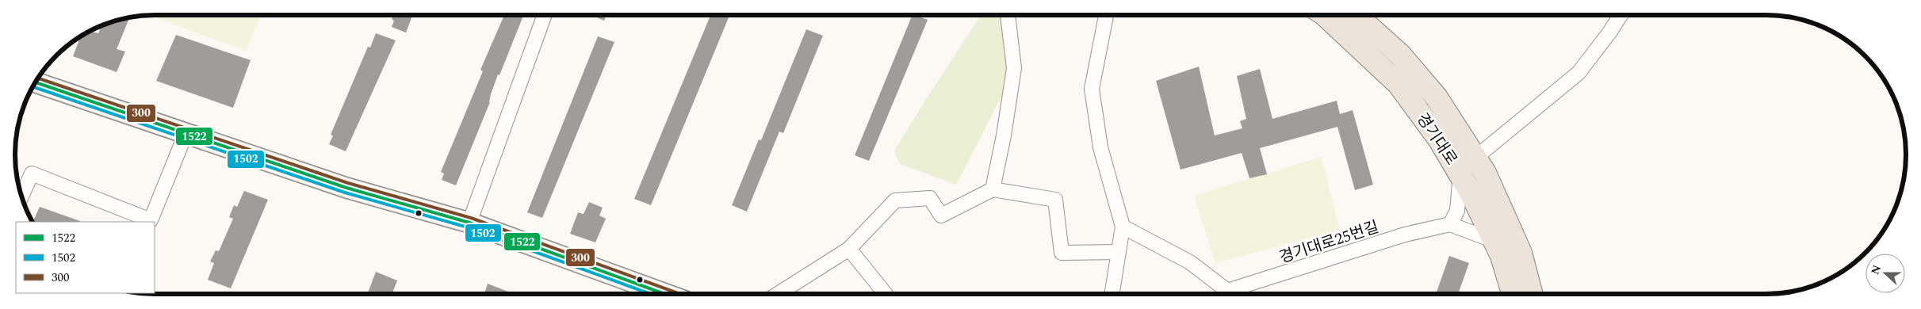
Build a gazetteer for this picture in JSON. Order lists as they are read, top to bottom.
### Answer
{
  "streets": {
    "main road": ["경기대로"],
    "street": ["경기대로25번길"]
  },
  "lines": ["transit line 300", "transit line 1522", "transit line 1502"],
  "legend": ["1522", "1502", "300"],
  "north": "left"
}
